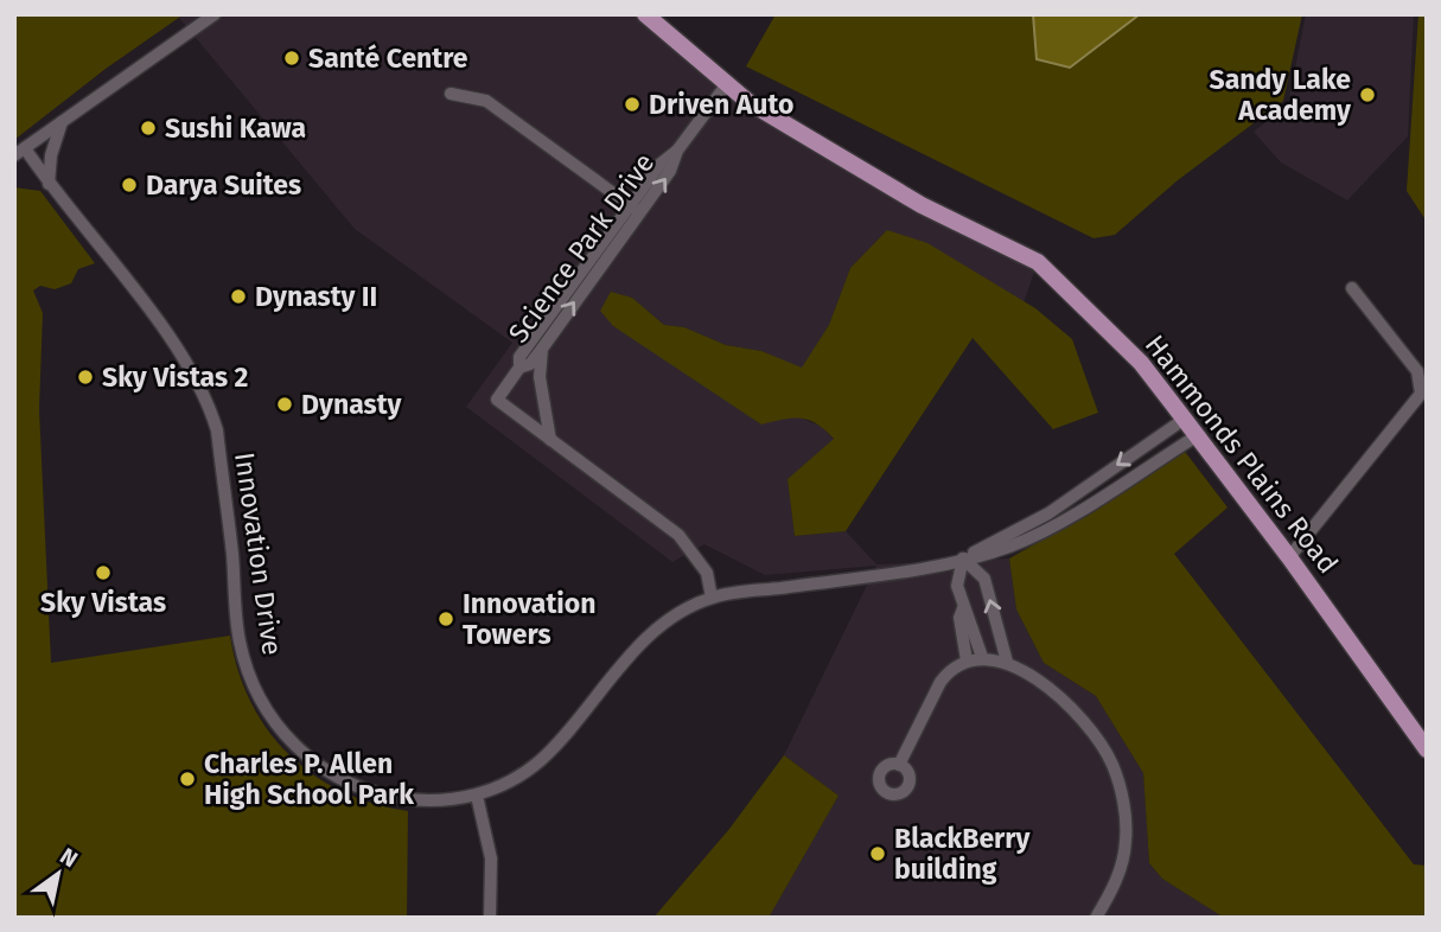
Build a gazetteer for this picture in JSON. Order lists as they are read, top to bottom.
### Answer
{
  "streets": {
    "main road": ["Hammonds Plains Road"],
    "street": ["Science Park Drive", "Innovation Drive"]
  },
  "crossings": [
    ["Science Park Drive", "Hammonds Plains Road"],
    ["Hammonds Plains Road", "Innovation Drive"]
  ],
  "places": [
    "Santé Centre",
    "Sandy Lake Academy",
    "Driven Auto",
    "Sushi Kawa",
    "Darya Suites",
    "Dynasty II",
    "Sky Vistas 2",
    "Dynasty",
    "Sky Vistas",
    "Innovation Towers",
    "Charles P. Allen High School Park",
    "BlackBerry building"
  ],
  "north": "top right"
}
